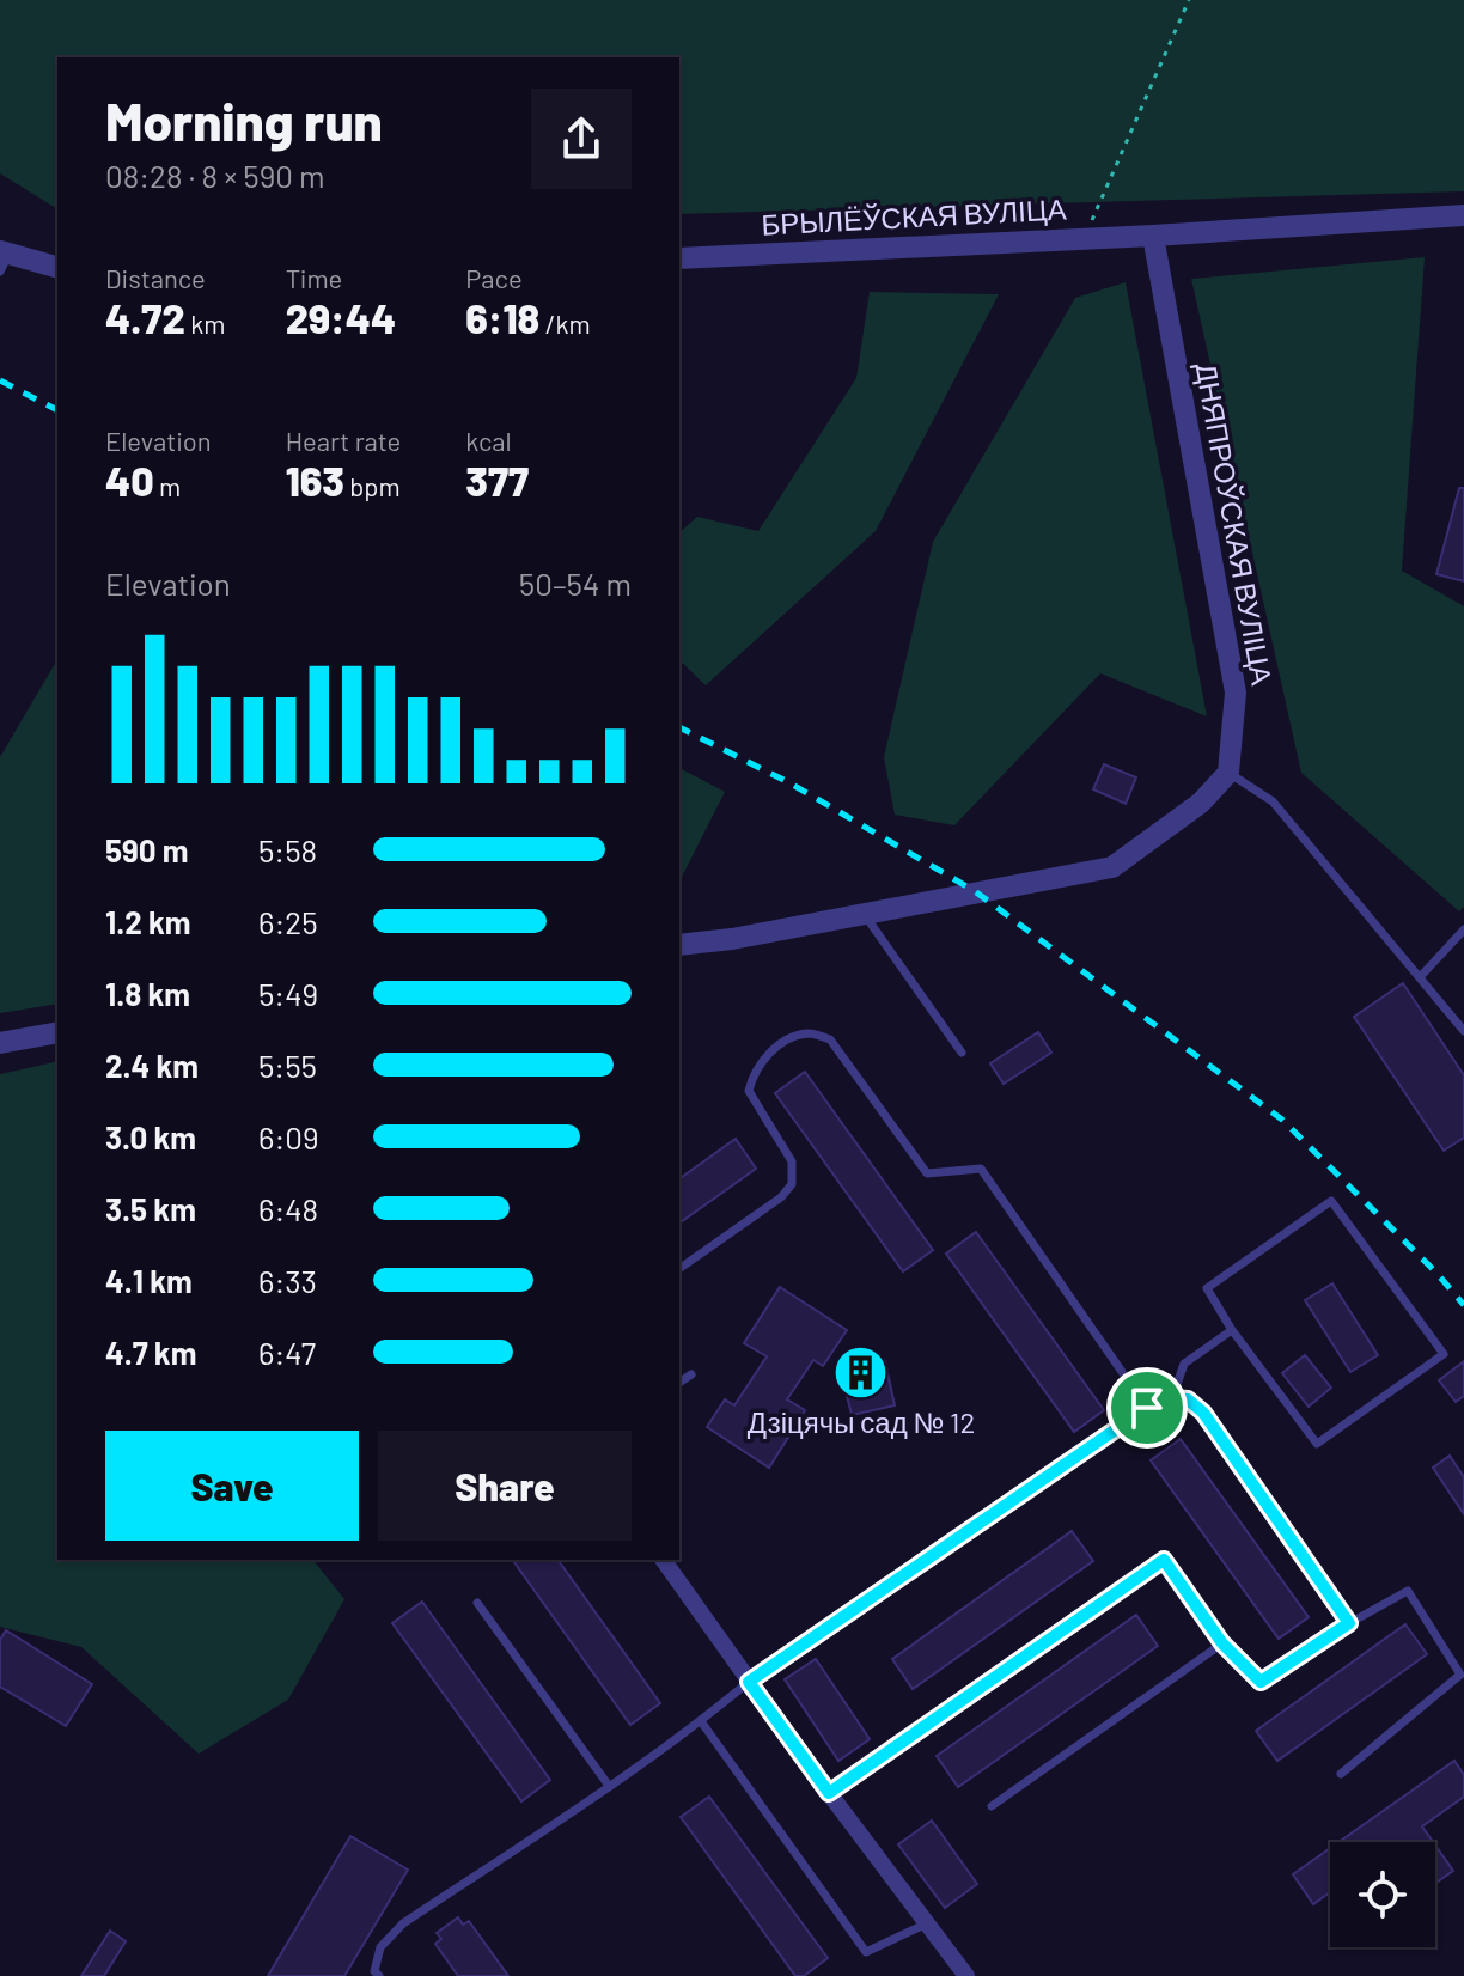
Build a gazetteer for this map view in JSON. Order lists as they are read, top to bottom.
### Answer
{
  "streets": {
    "street": ["БРЫЛЁЎСКАЯ ВУЛІЦА", "ДНЯПРОЎСКАЯ ВУЛІЦА"]
  },
  "crossings": [
    ["БРЫЛЁЎСКАЯ ВУЛІЦА", "ДНЯПРОЎСКАЯ ВУЛІЦА"]
  ],
  "places": {
    "building": ["Дзіцячы сад № 12"]
  },
  "page": {
    "heading": ["Morning run", "08:28 · 8 × 590 m"],
    "stats": [
      ["Distance", "4.72 km"],
      ["Time", "29:44"],
      ["Pace", "6:18 /km"],
      ["Elevation", "40 m"],
      ["Heart rate", "163 bpm"],
      ["kcal", "377"]
    ],
    "chart": ["Elevation", "50–54 m"],
    "list": [
      {
        "name": "590 m",
        "note": "5:58"
      },
      {
        "name": "1.2 km",
        "note": "6:25"
      },
      {
        "name": "1.8 km",
        "note": "5:49"
      },
      {
        "name": "2.4 km",
        "note": "5:55"
      },
      {
        "name": "3.0 km",
        "note": "6:09"
      },
      {
        "name": "3.5 km",
        "note": "6:48"
      },
      {
        "name": "4.1 km",
        "note": "6:33"
      },
      {
        "name": "4.7 km",
        "note": "6:47"
      }
    ],
    "buttons": ["Save", "Share"]
  }
}
